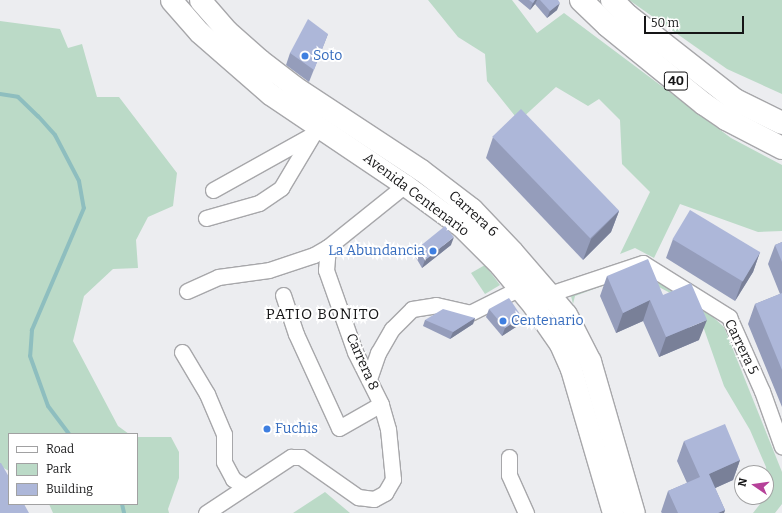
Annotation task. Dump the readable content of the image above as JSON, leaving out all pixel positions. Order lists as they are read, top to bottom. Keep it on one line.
{"streets":{"main road":["40","Avenida Centenario","Carrera 6"],"street":["Carrera 5","Carrera 8"]},"crossings":[["Avenida Centenario","Carrera 6"],["Avenida Centenario","Carrera 5"],["Carrera 6","Carrera 5"]],"districts":["PATIO BONITO"],"places":["Soto","La Abundancia","Centenario","Fuchis"],"legend":["Road","Park","Building"],"scale_bar":"50 m","north":"left"}
